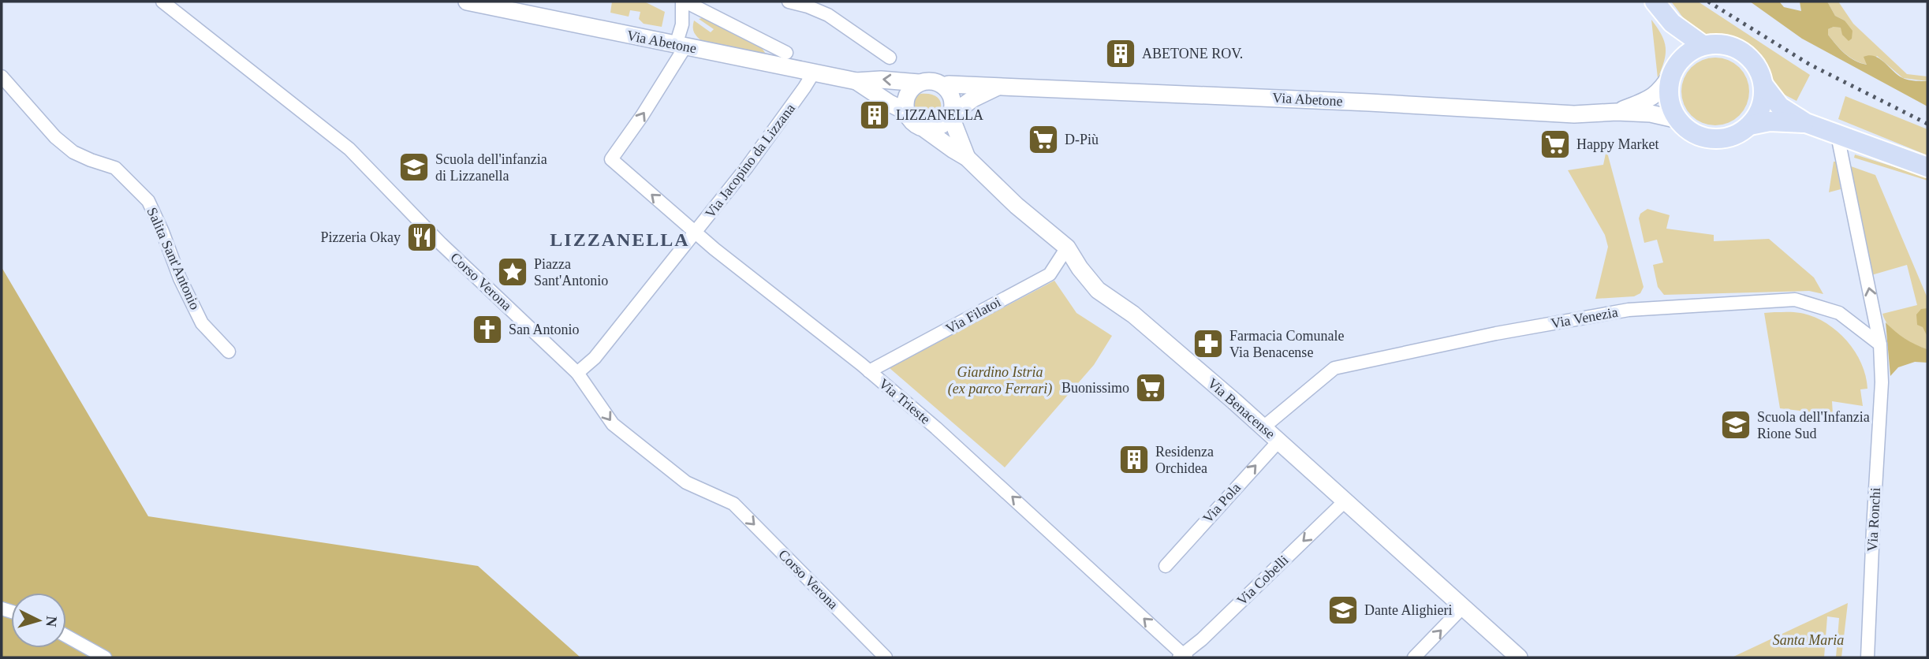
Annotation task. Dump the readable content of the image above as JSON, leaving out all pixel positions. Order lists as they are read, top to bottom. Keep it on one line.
{"streets":{"main road":["Via Abetone","Via Benacense"],"street":["Via Jacopino da Lizzana","Salita Sant'Antonio","Corso Verona","Via Filatoi","Via Venezia","Via Trieste","Via Pola","Via Ronchi","Via Cobelli"]},"crossings":[["Via Abetone","Via Jacopino da Lizzana"],["Via Abetone","Via Trieste"],["Via Abetone","Via Benacense"],["Via Jacopino da Lizzana","Corso Verona"],["Via Jacopino da Lizzana","Via Trieste"],["Via Filatoi","Via Trieste"],["Via Filatoi","Via Benacense"],["Via Venezia","Via Benacense"],["Via Venezia","Via Ronchi"],["Via Trieste","Via Cobelli"],["Via Benacense","Via Pola"],["Via Benacense","Via Cobelli"]],"one_way":["Corso Verona","Via Trieste","Via Pola","Via Cobelli"],"districts":["LIZZANELLA"],"parks":["Giardino Istria (ex parco Ferrari)","Santa Maria"],"places":{"building":["ABETONE ROV.","LIZZANELLA","Residenza Orchidea"],"supermarket":["D-Più","Happy Market","Buonissimo"],"school or university":["Scuola dell'infanzia di Lizzanella","Scuola dell'Infanzia Rione Sud","Dante Alighieri"],"restaurant":["Pizzeria Okay"],"place":["Piazza Sant'Antonio"],"church":["San Antonio"],"pharmacy":["Farmacia Comunale Via Benacense"]},"north":"right"}
